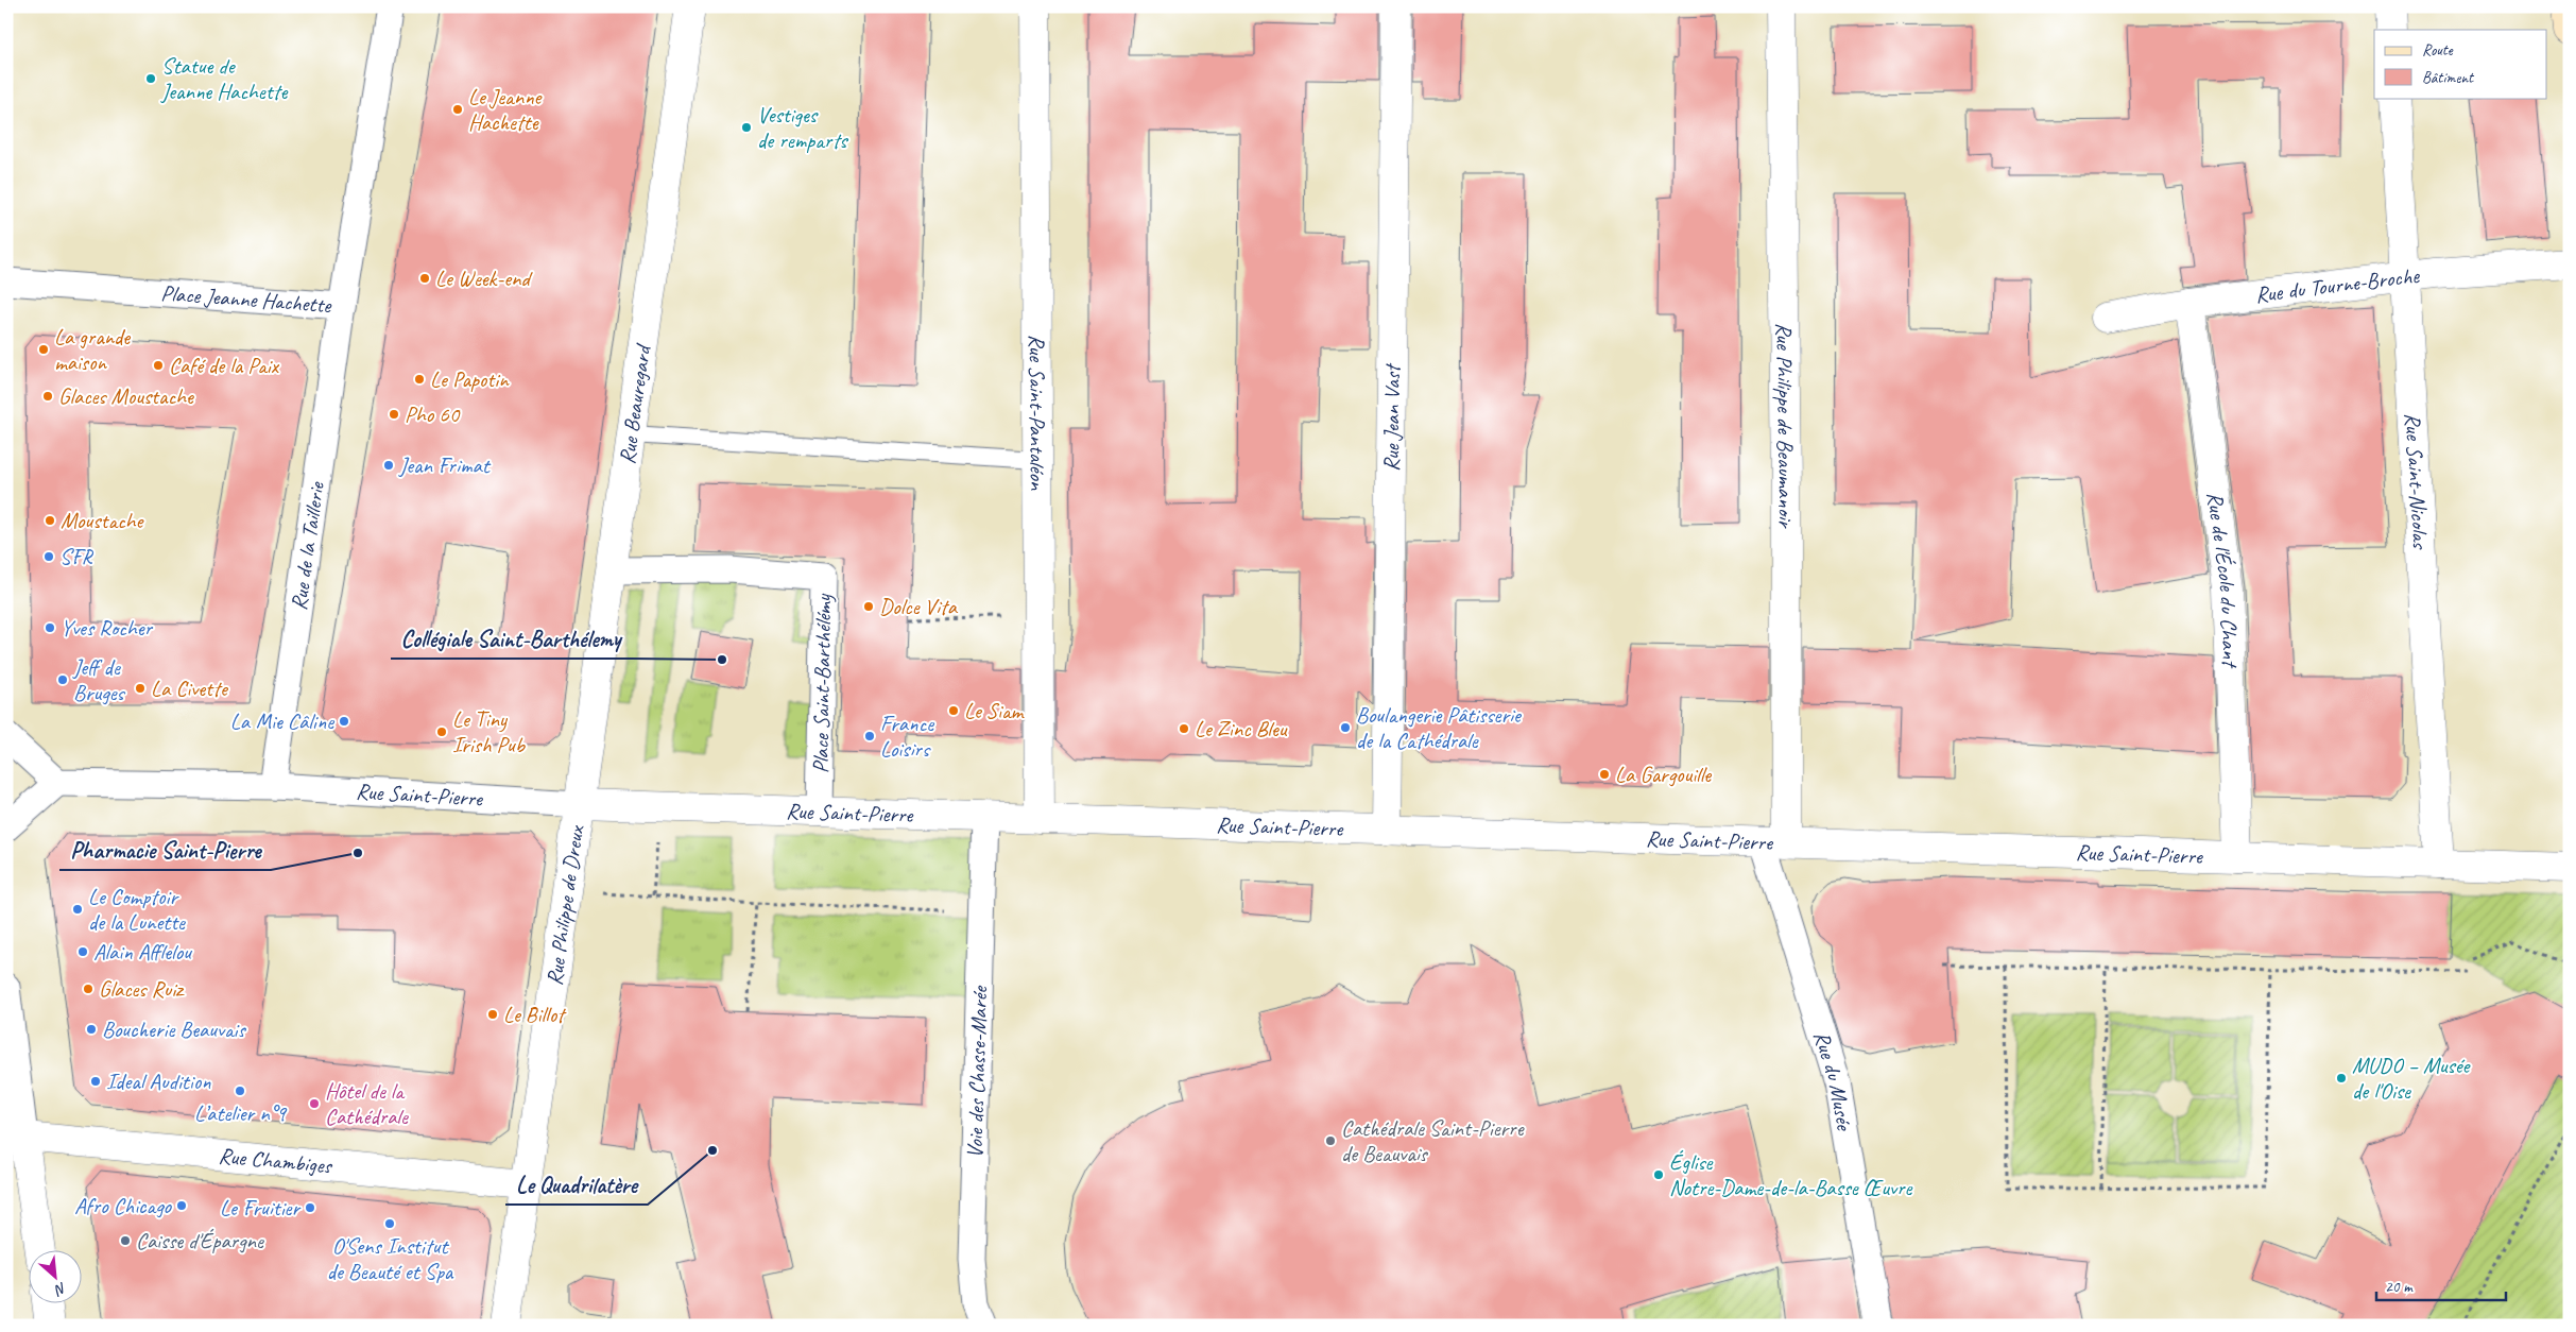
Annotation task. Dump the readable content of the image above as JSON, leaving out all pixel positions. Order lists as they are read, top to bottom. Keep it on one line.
{"streets":{"street":["Rue du Tourne-Broche","Place Jeanne Hachette","Rue Beauregard","Rue Saint-Pantaléon","Rue Jean Vast","Rue Philippe de Beaumanoir","Rue Saint-Nicolas","Rue de la Taillerie","Rue de l'École du Chant","Place Saint-Barthélémy","Rue Saint-Pierre","Rue Philippe de Dreux","Voie des Chasse-Marée","Rue du Musée","Rue Chambiges"]},"crossings":[["Rue du Tourne-Broche","Rue Saint-Nicolas"],["Rue du Tourne-Broche","Rue de l'École du Chant"],["Place Jeanne Hachette","Rue de la Taillerie"],["Rue Beauregard","Place Saint-Barthélémy"],["Rue Beauregard","Rue Saint-Pierre"],["Rue Beauregard","Rue Philippe de Dreux"],["Rue Saint-Pantaléon","Rue Saint-Pierre"],["Rue Jean Vast","Rue Saint-Pierre"],["Rue Philippe de Beaumanoir","Rue Saint-Pierre"],["Rue Philippe de Beaumanoir","Rue du Musée"],["Rue Saint-Nicolas","Rue Saint-Pierre"],["Rue de la Taillerie","Rue Saint-Pierre"],["Rue de l'École du Chant","Rue Saint-Pierre"],["Place Saint-Barthélémy","Rue Saint-Pierre"],["Rue Saint-Pierre","Rue Philippe de Dreux"],["Rue Saint-Pierre","Voie des Chasse-Marée"],["Rue Saint-Pierre","Rue du Musée"],["Rue Philippe de Dreux","Rue Chambiges"]],"places":["Statue de Jeanne Hachette","Le Jeanne Hachette","Vestiges de remparts","Le Week-end","La grande maison","Café de la Paix","Le Papotin","Glaces Moustache","Pho 60","Jean Frimat","Moustache","SFR","Dolce Vita","Yves Rocher","Collégiale Saint-Barthélemy","Jeff de Bruges","La Civette","Le Siam","La Mie Câline","Boulangerie Pâtisserie de la Cathédrale","Le Zinc Bleu","Le Tiny Irish Pub","France Loisirs","La Gargouille","Pharmacie Saint-Pierre","Le Comptoir de la Lunette","Alain Afflelou","Glaces Ruiz","Le Billot","Boucherie Beauvais","MUDO – Musée de l'Oise","Ideal Audition","L’atelier n°9","Hôtel de la Cathédrale","Cathédrale Saint-Pierre de Beauvais","Le Quadrilatère","Église Notre-Dame-de-la-Basse Œuvre","Afro Chicago","Le Fruitier","O'Sens Institut de Beauté et Spa","Caisse d'Épargne"],"legend":["Route","Bâtiment"],"scale_bar":"20 m","north":"bottom right"}
